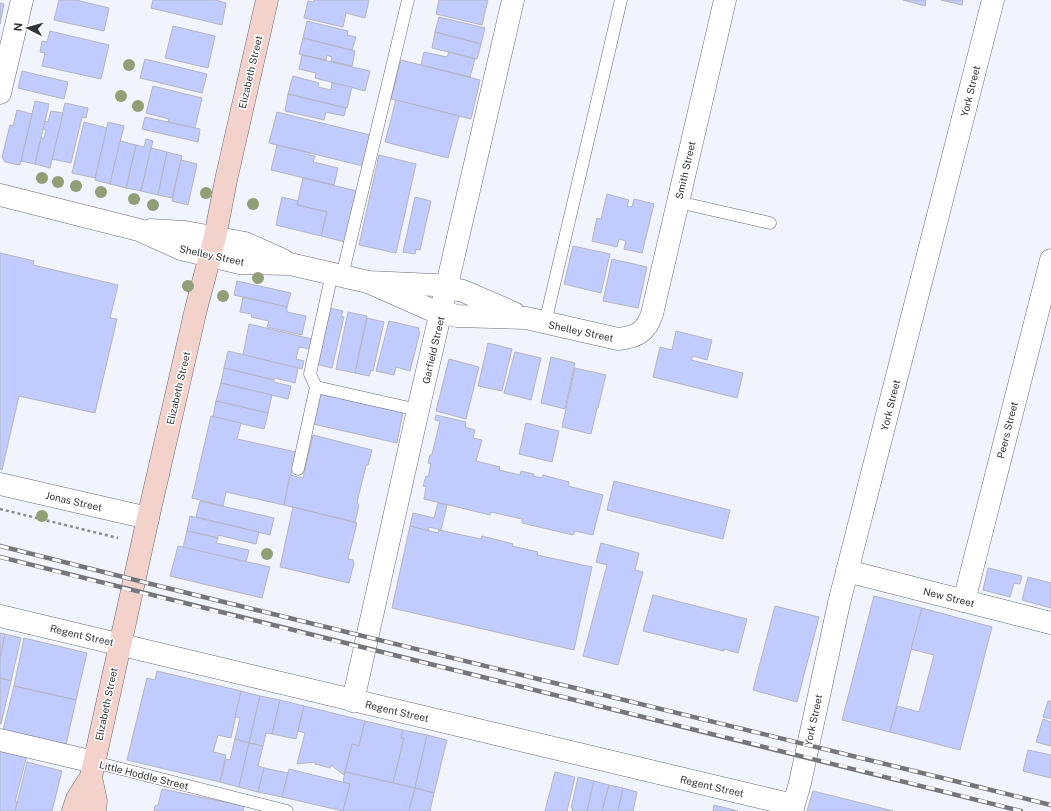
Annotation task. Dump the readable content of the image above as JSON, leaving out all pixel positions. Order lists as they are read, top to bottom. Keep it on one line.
{"streets":{"street":["Elizabeth Street","York Street","Smith Street","Shelley Street","Garfield Street","Peers Street","Jonas Street","New Street","Regent Street","Little Hoddle Street"]},"crossings":[["Elizabeth Street","Shelley Street"],["Elizabeth Street","Jonas Street"],["Elizabeth Street","Regent Street"],["Elizabeth Street","Little Hoddle Street"],["York Street","New Street"],["York Street","Regent Street"],["Smith Street","Shelley Street"],["Shelley Street","Garfield Street"],["Garfield Street","Regent Street"],["Peers Street","New Street"]],"north":"left"}
